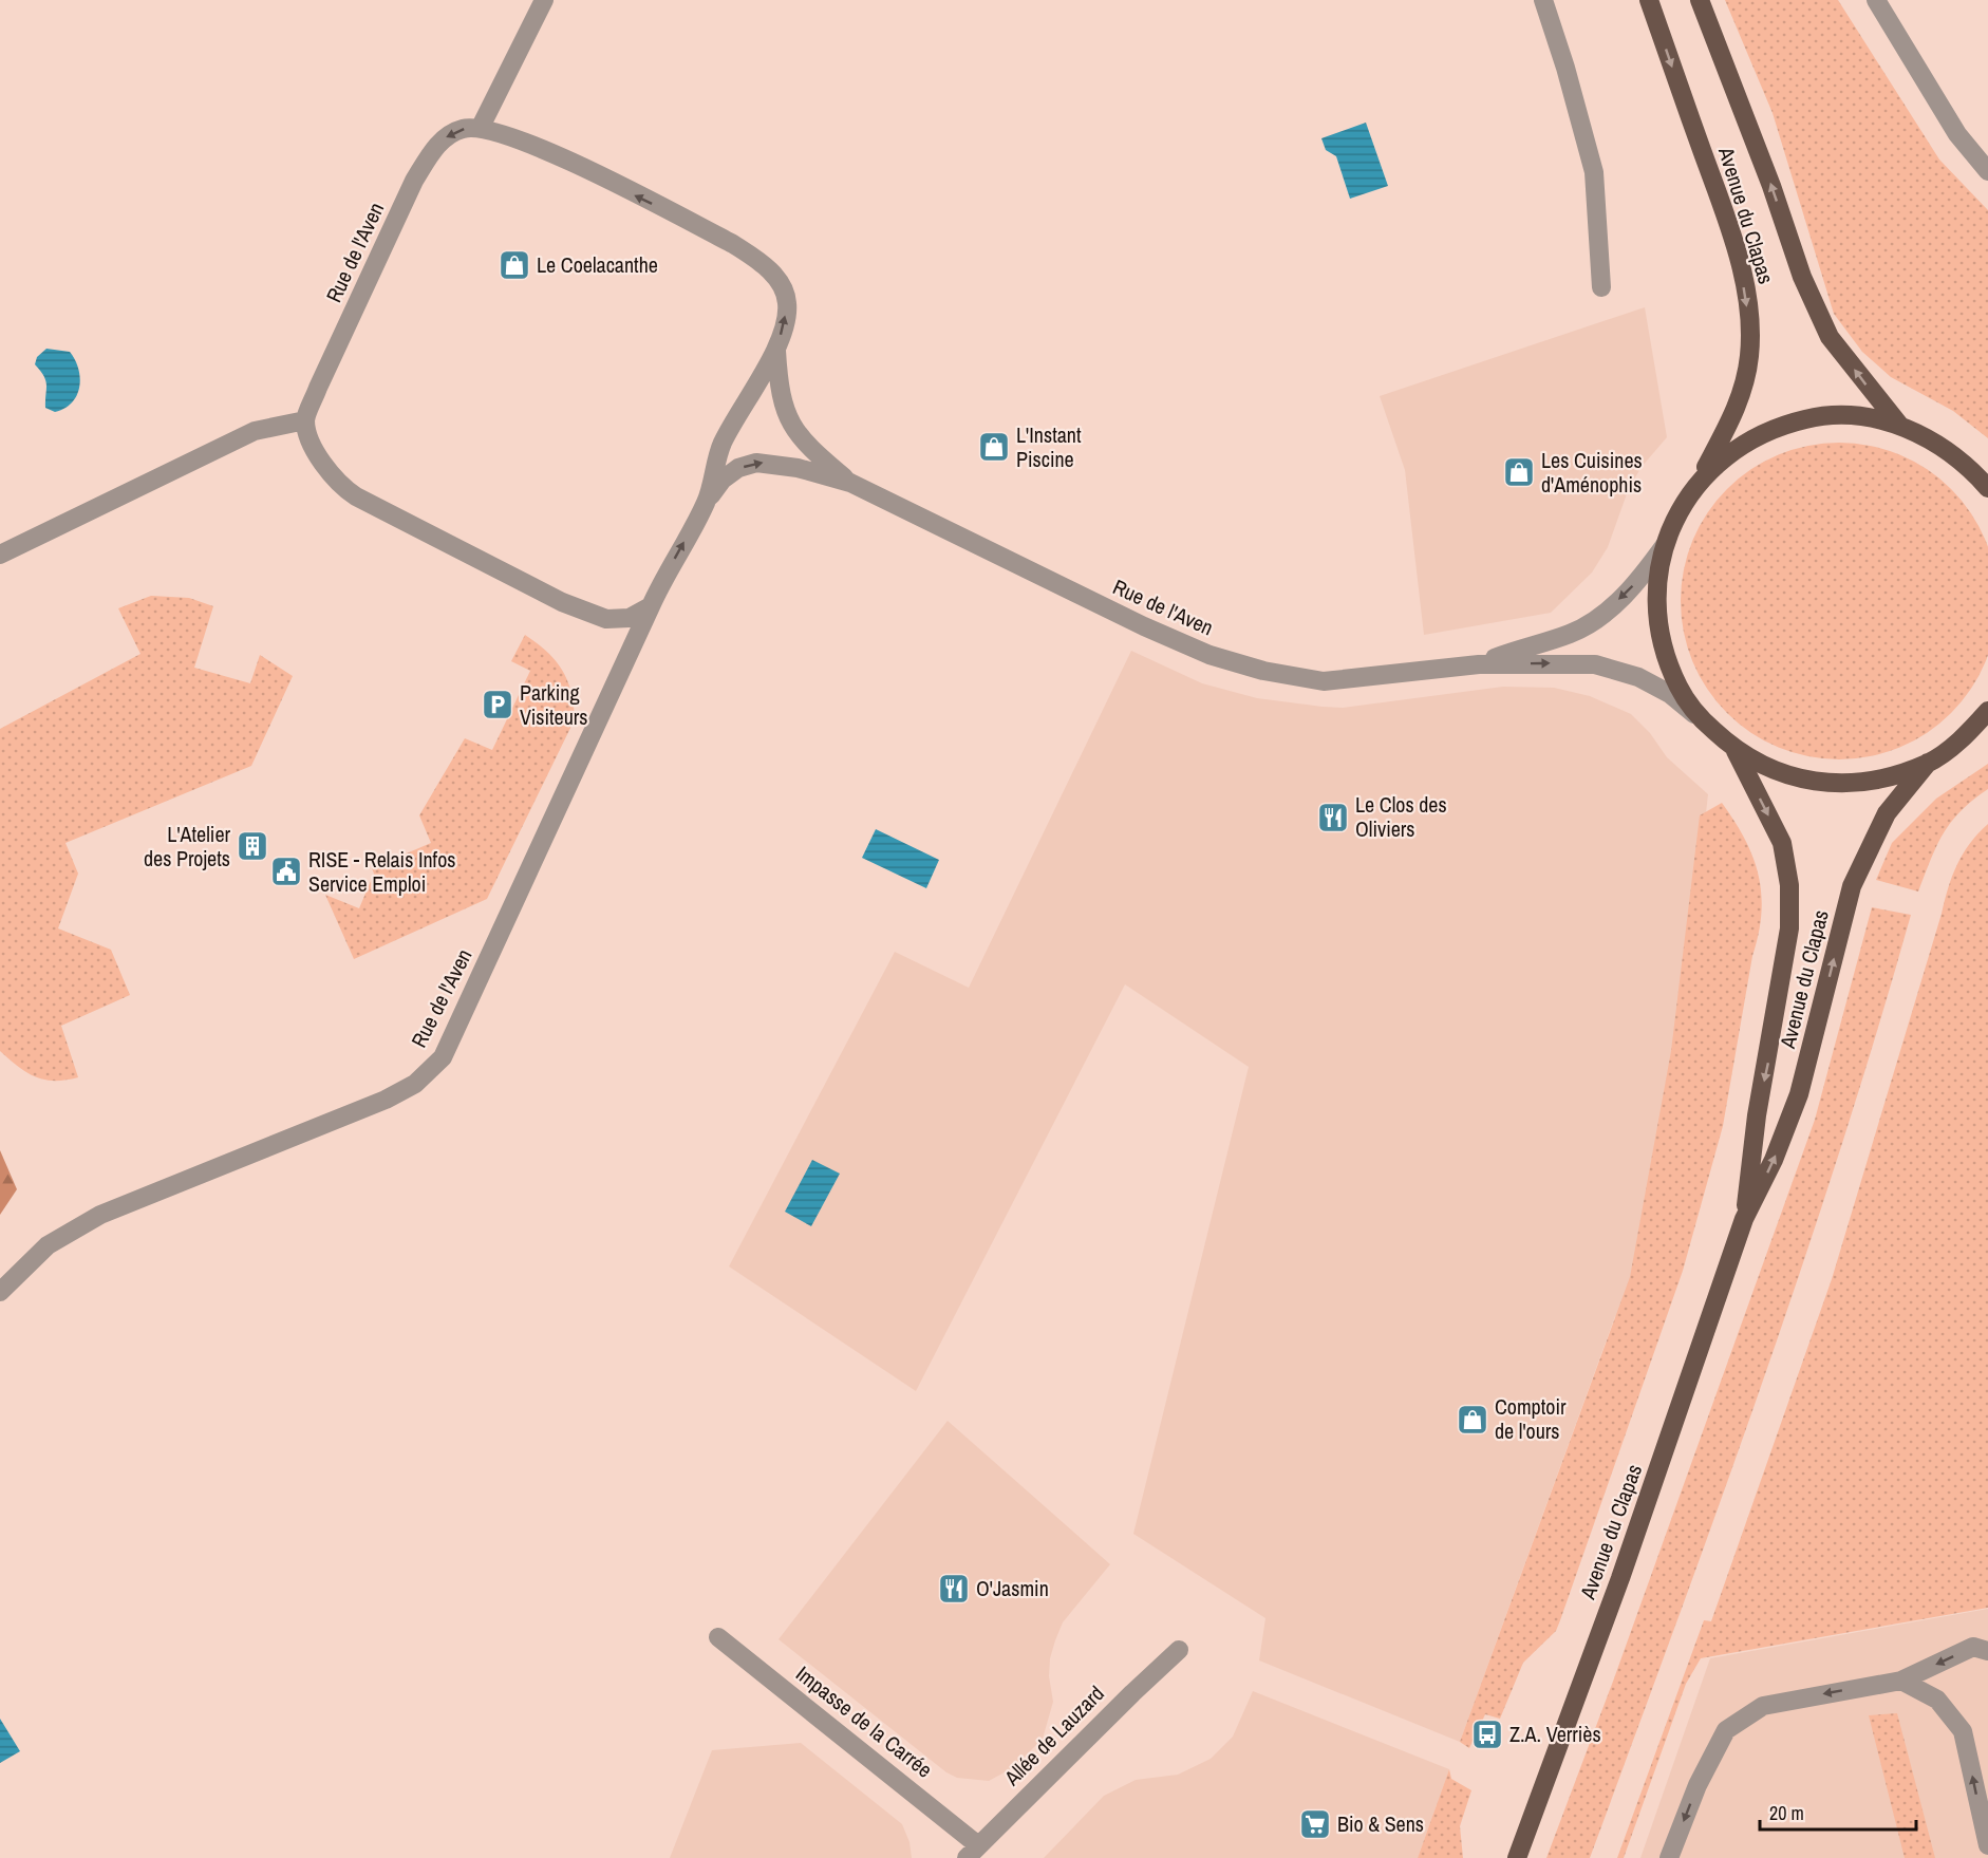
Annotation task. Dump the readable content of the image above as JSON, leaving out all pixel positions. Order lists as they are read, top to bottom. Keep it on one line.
{"streets":{"main road":["Avenue du Clapas"],"street":["Rue de l'Aven","Impasse de la Carrée","Allée de Lauzard"]},"crossings":[["Impasse de la Carrée","Allée de Lauzard"]],"places":{"shop":["Le Coelacanthe","L'Instant Piscine","Les Cuisines d'Aménophis","Comptoir de l'ours"],"parking":["Parking Visiteurs"],"restaurant":["Le Clos des Oliviers","O'Jasmin"],"building":["L'Atelier des Projets"],"public building":["RISE - Relais Infos Service Emploi"],"bus stop":["Z.A. Verriès"],"supermarket":["Bio & Sens"]},"scale_bar":"20 m"}
